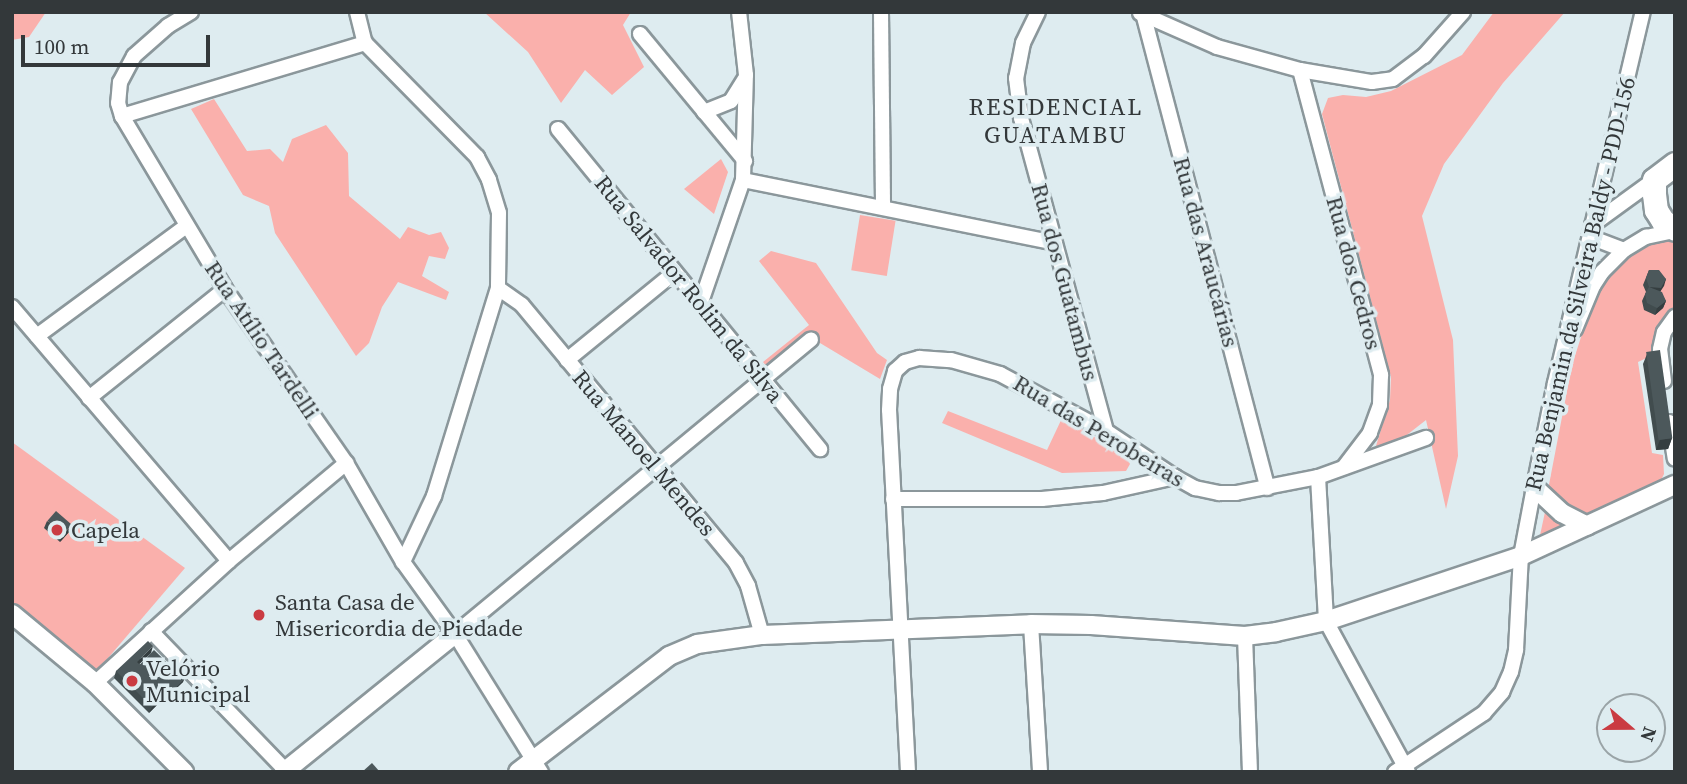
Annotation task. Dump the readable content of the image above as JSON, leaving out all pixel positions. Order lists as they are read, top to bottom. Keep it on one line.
{"streets":{"street":["Rua das Araucárias","Rua dos Cedros","Rua dos Guatambus","Rua Benjamin da Silveira Baldy - PDD-156","Rua Salvador Rolim da Silva","Rua Atílio Tardelli","Rua das Perobeiras","Rua Manoel Mendes"]},"crossings":[["Rua das Araucárias","Rua das Perobeiras"],["Rua dos Cedros","Rua das Perobeiras"],["Rua dos Guatambus","Rua das Perobeiras"]],"districts":["RESIDENCIAL GUATAMBU"],"places":["Capela","Santa Casa de Misericordia de Piedade","Velório Municipal"],"scale_bar":"100 m","north":"right"}
